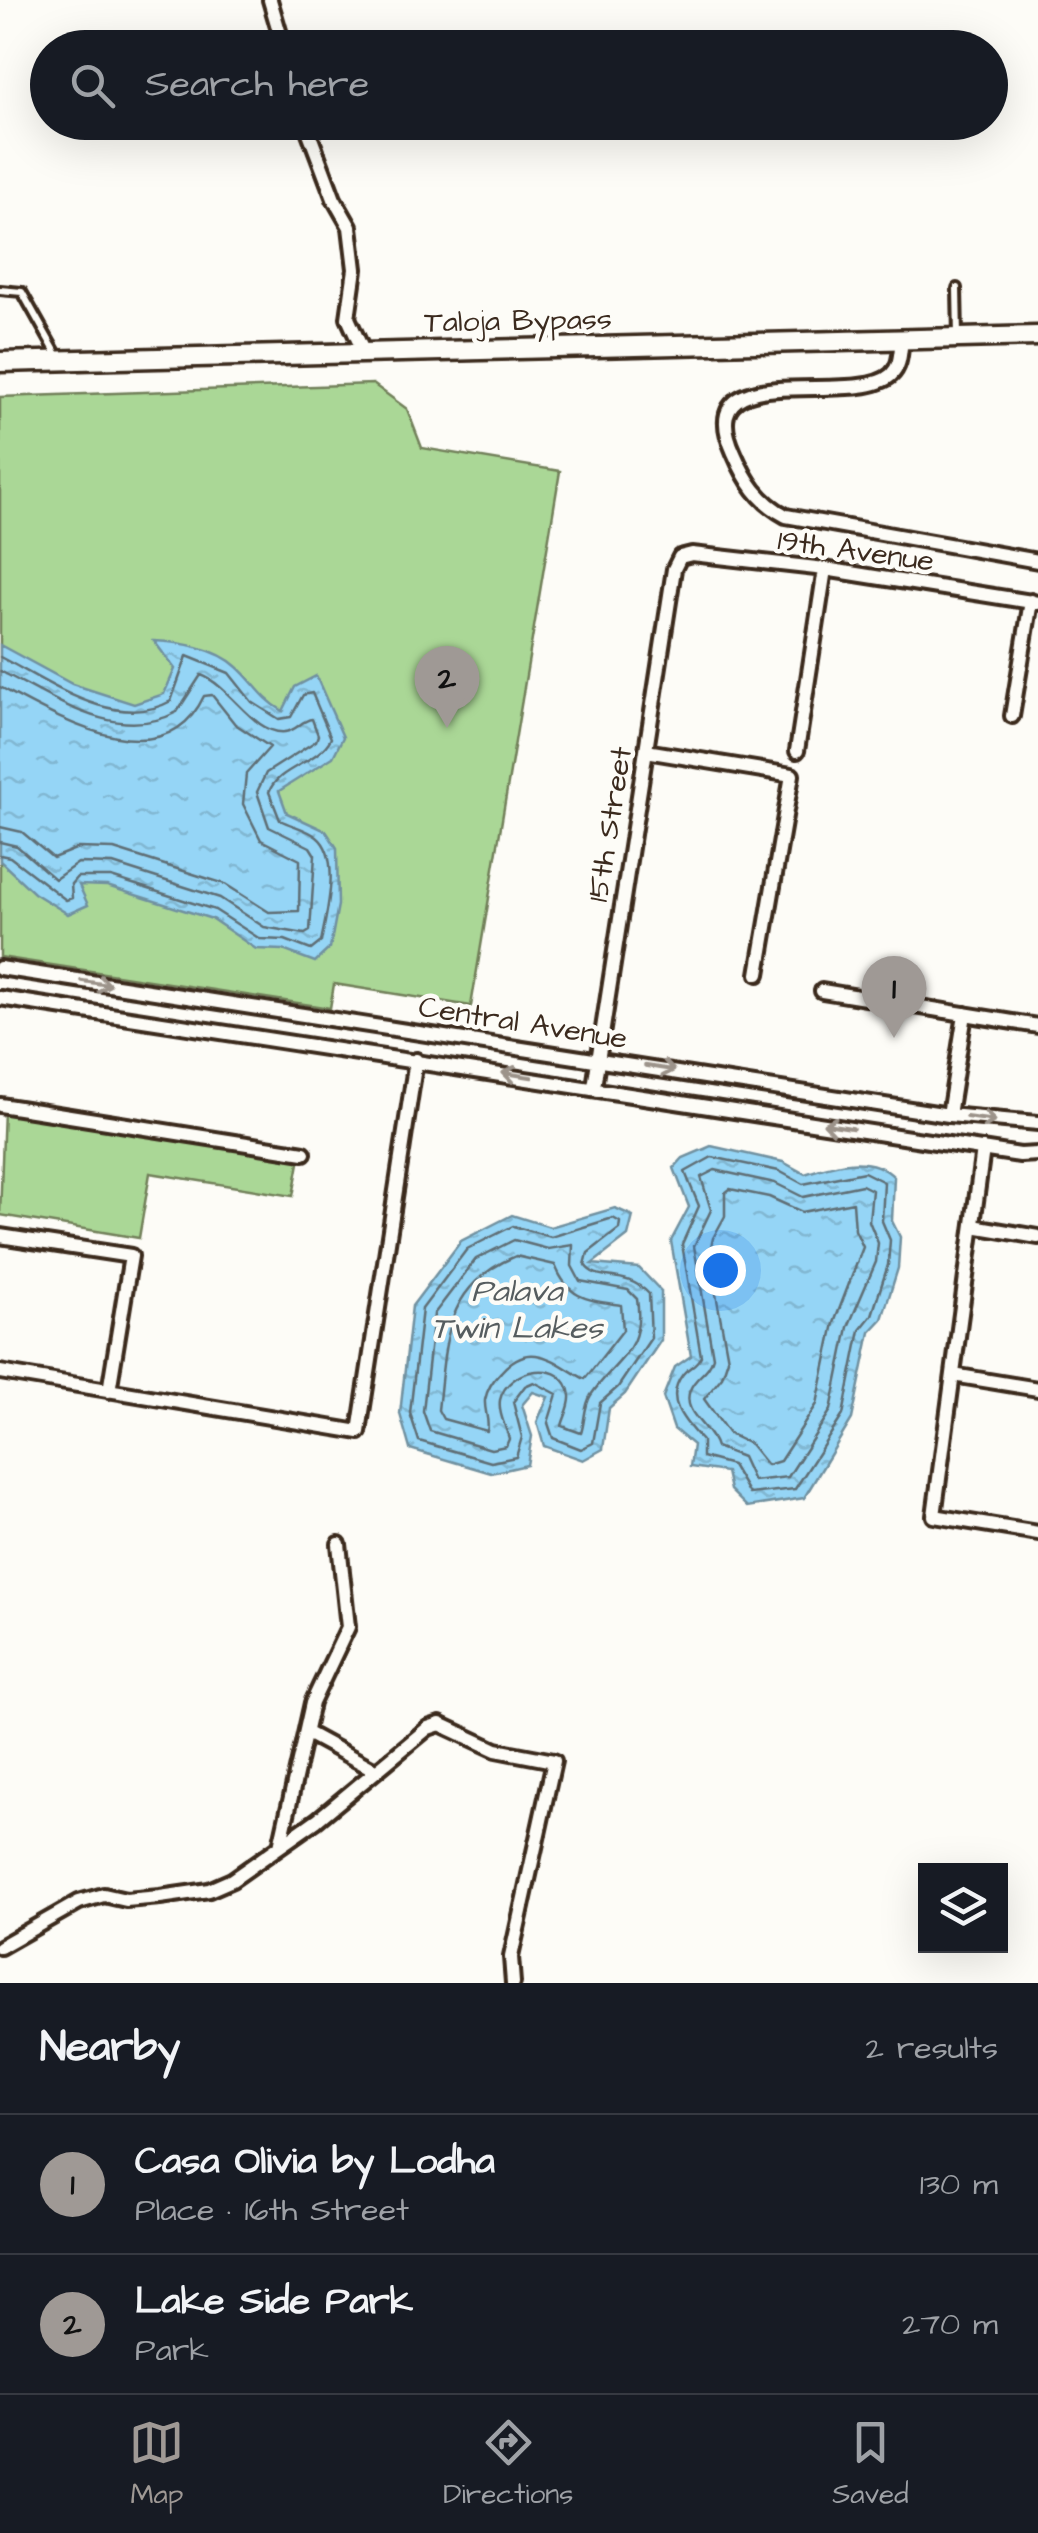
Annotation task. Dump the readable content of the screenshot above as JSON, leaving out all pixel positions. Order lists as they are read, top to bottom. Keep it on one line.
{"streets":{"main road":["Taloja Bypass"],"street":["19th Avenue","15th Street","Central Avenue"]},"crossings":[["19th Avenue","15th Street"],["15th Street","Central Avenue"]],"water":["Palava Twin Lakes"],"page":{"search":"Search here","pins":["2","1"],"heading":["Nearby","2 results"],"list":[{"mark":"1","name":"Casa Olivia by Lodha","note":"Place · 16th Street","value":"130 m"},{"mark":"2","name":"Lake Side Park","note":"Park","value":"270 m"}],"nav":["Map","Directions","Saved"]}}
